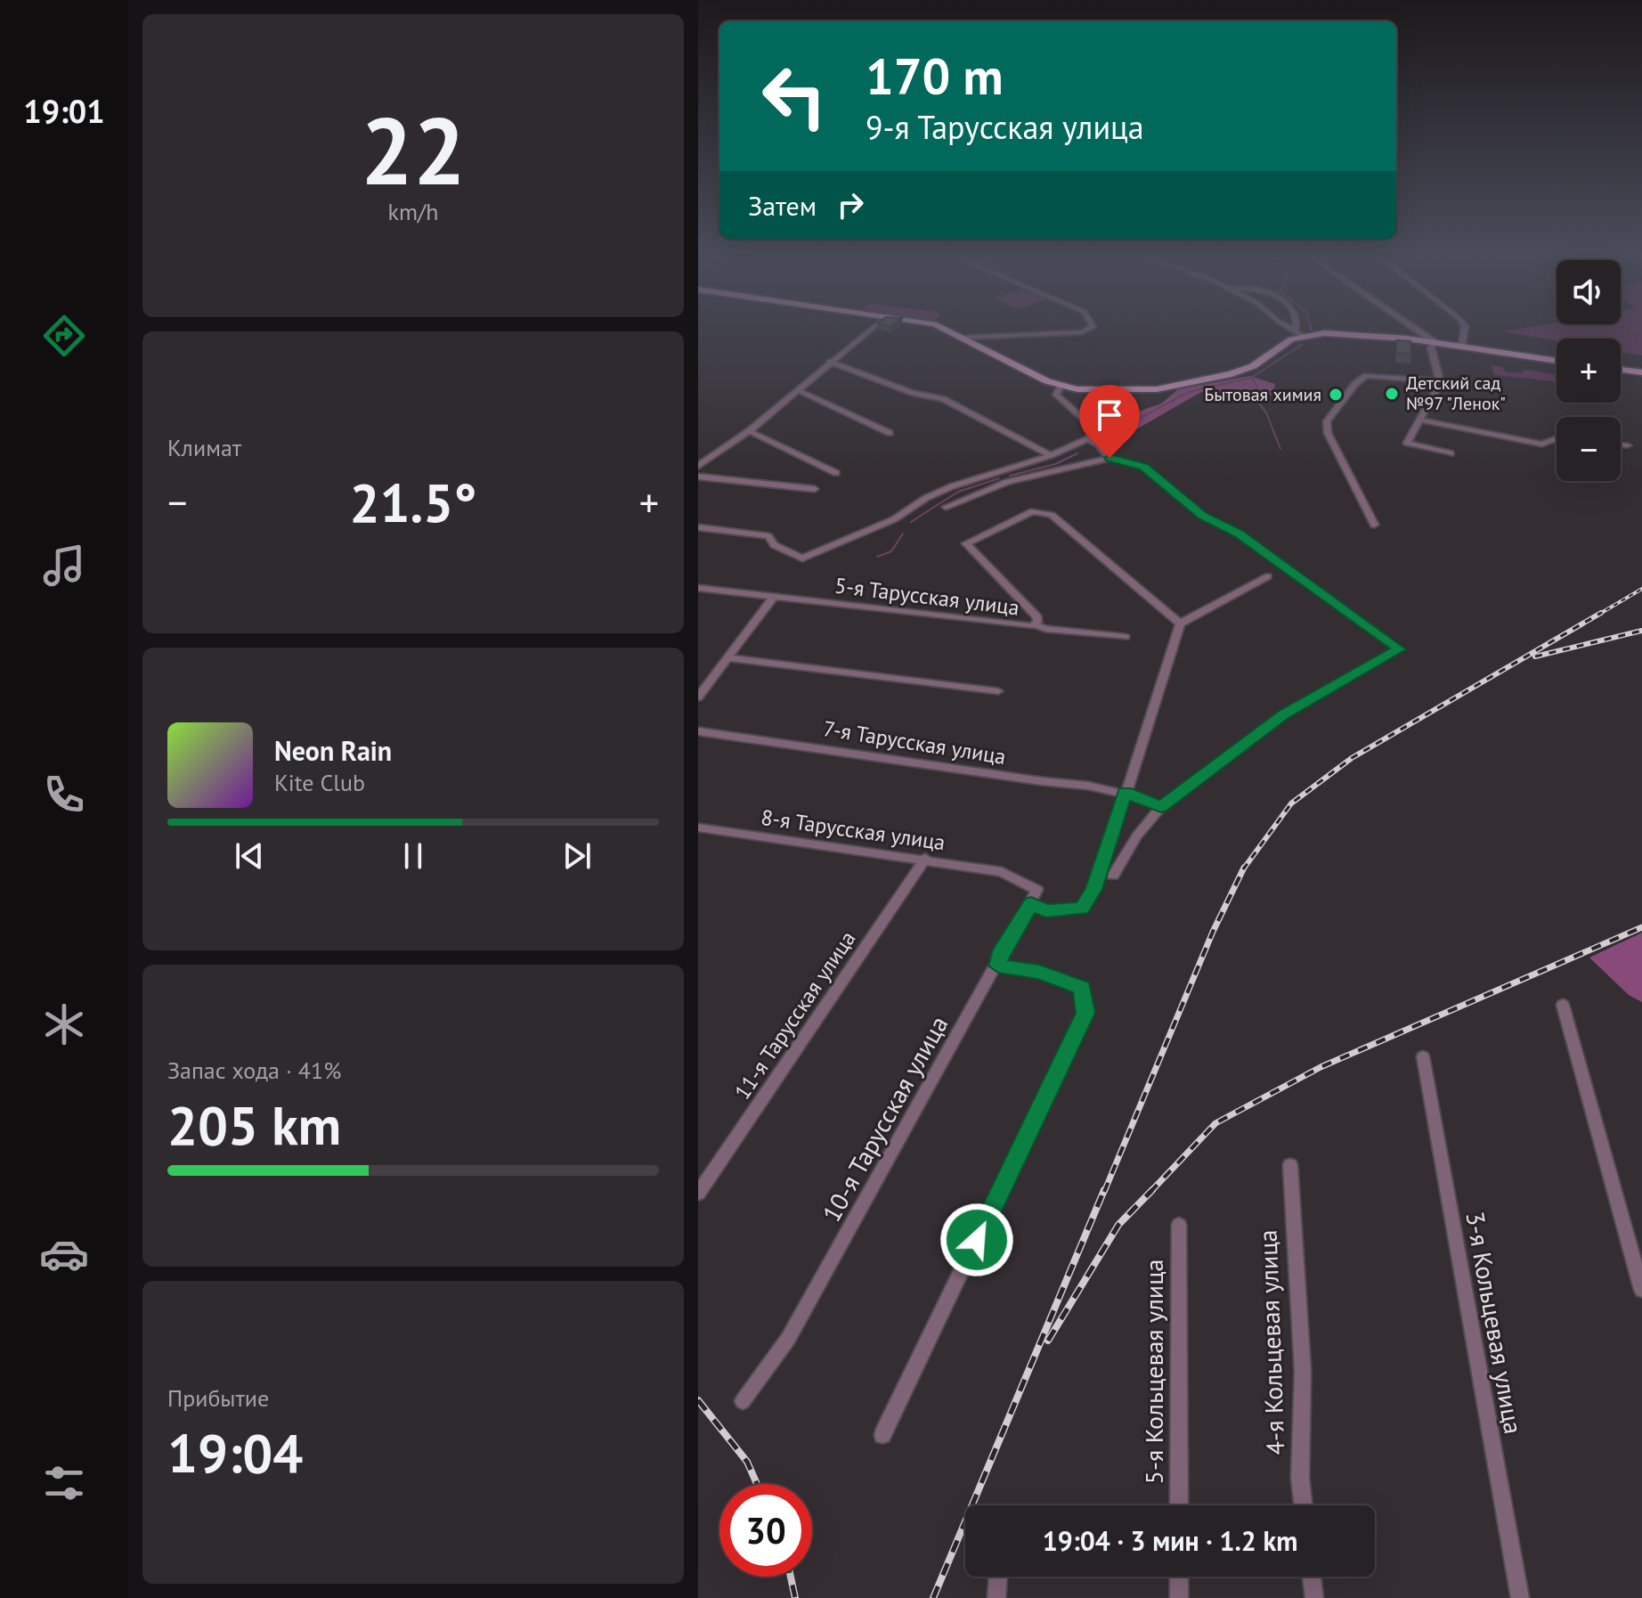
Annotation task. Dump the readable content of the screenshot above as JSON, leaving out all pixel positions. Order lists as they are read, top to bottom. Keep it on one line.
{"streets":{"street":["5-я Тарусская улица","7-я Тарусская улица","8-я Тарусская улица","11-я Тарусская улица","10-я Тарусская улица","3-я Кольцевая улица","4-я Кольцевая улица","5-я Кольцевая улица"]},"crossings":[["8-я Тарусская улица","11-я Тарусская улица"],["8-я Тарусская улица","10-я Тарусская улица"]],"places":["Детский сад №97 \"Ленок\"","Бытовая химия"],"page":{"tabs":"19:01","tile":[["22","km/h"],"Климат",["Запас хода · 41%","205 km"],["Прибытие","19:04"]],"turn":["170 m","9-я Тарусская улица"],"then":"Затем","map_buttons":["+","−"],"heat":["−","21.5°","+"],"song":["Neon Rain","Kite Club"],"limit":"30","trip":"19:04 · 3 мин · 1.2 km"}}
